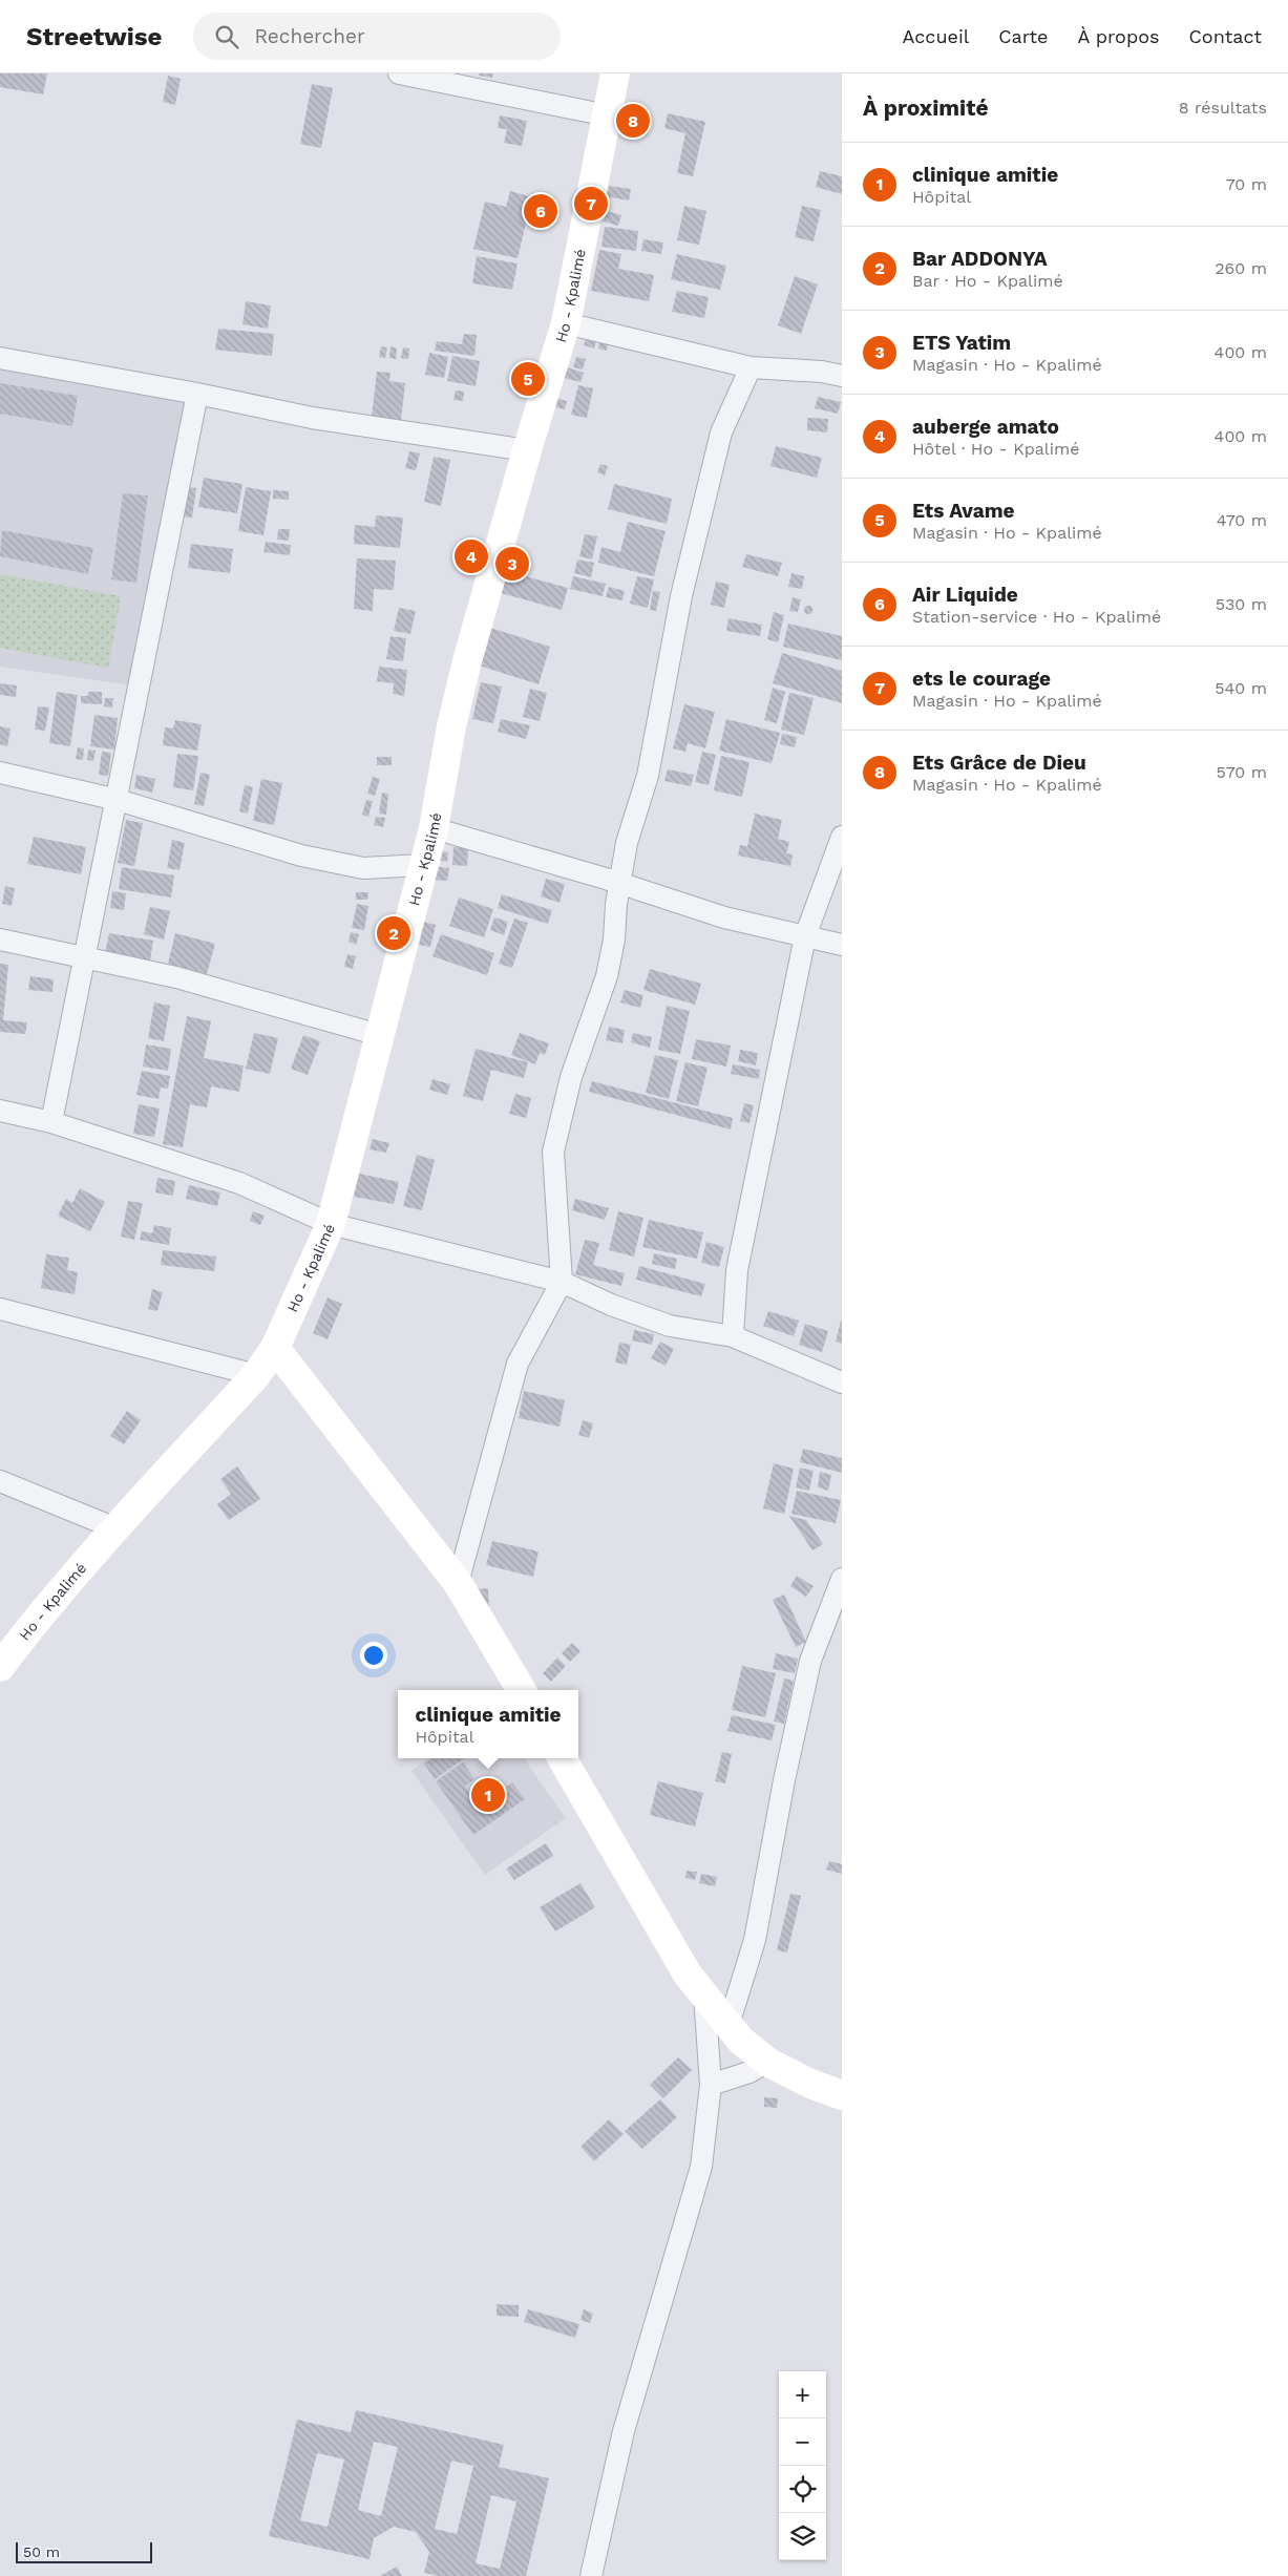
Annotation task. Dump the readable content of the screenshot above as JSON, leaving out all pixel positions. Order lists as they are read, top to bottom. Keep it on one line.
{"streets":{"main road":["Ho - Kpalimé"]},"scale_bar":"50 m","page":{"header":"Streetwise","search":"Rechercher","nav":["Accueil","Carte","À propos","Contact"],"heading":["À proximité","8 résultats"],"pins":["8","7","6","5","4","3","2","1"],"list":[{"mark":"1","name":"clinique amitie","note":"Hôpital","value":"70 m"},{"mark":"2","name":"Bar ADDONYA","note":"Bar · Ho - Kpalimé","value":"260 m"},{"mark":"3","name":"ETS Yatim","note":"Magasin · Ho - Kpalimé","value":"400 m"},{"mark":"4","name":"auberge amato","note":"Hôtel · Ho - Kpalimé","value":"400 m"},{"mark":"5","name":"Ets Avame","note":"Magasin · Ho - Kpalimé","value":"470 m"},{"mark":"6","name":"Air Liquide","note":"Station-service · Ho - Kpalimé","value":"530 m"},{"mark":"7","name":"ets le courage","note":"Magasin · Ho - Kpalimé","value":"540 m"},{"mark":"8","name":"Ets Grâce de Dieu","note":"Magasin · Ho - Kpalimé","value":"570 m"}],"popup":["clinique amitie","Hôpital"],"map_buttons":["+","−"],"scale":"50 m"}}
